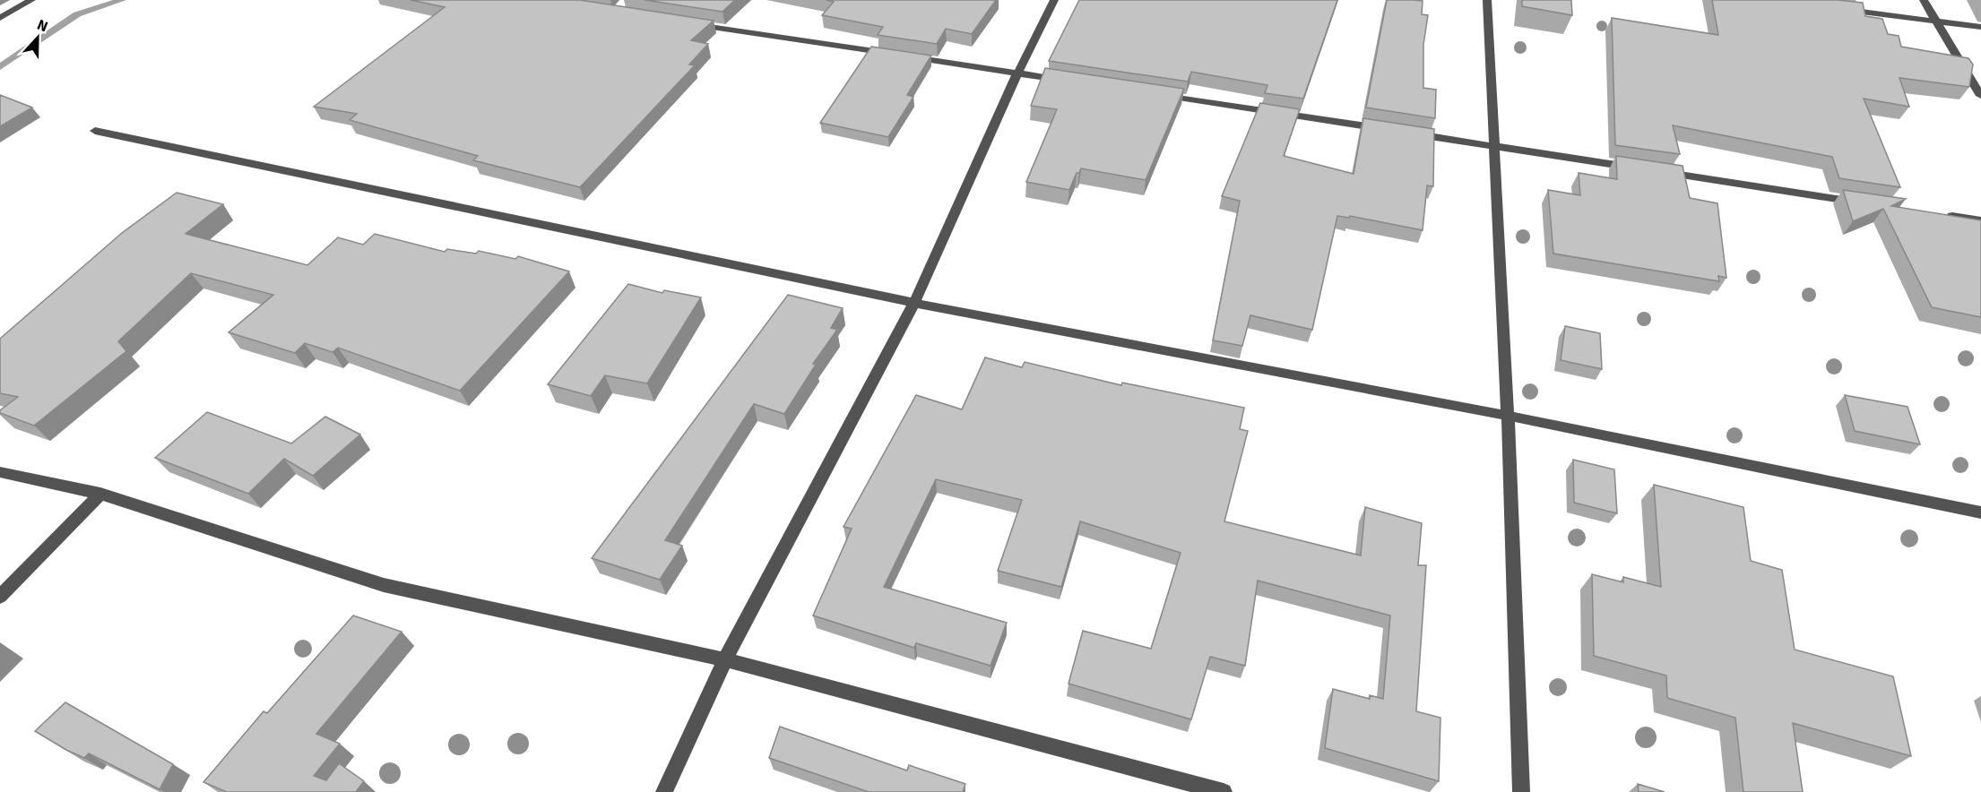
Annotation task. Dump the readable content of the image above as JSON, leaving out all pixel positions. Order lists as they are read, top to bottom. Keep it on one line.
{"north":"top"}
